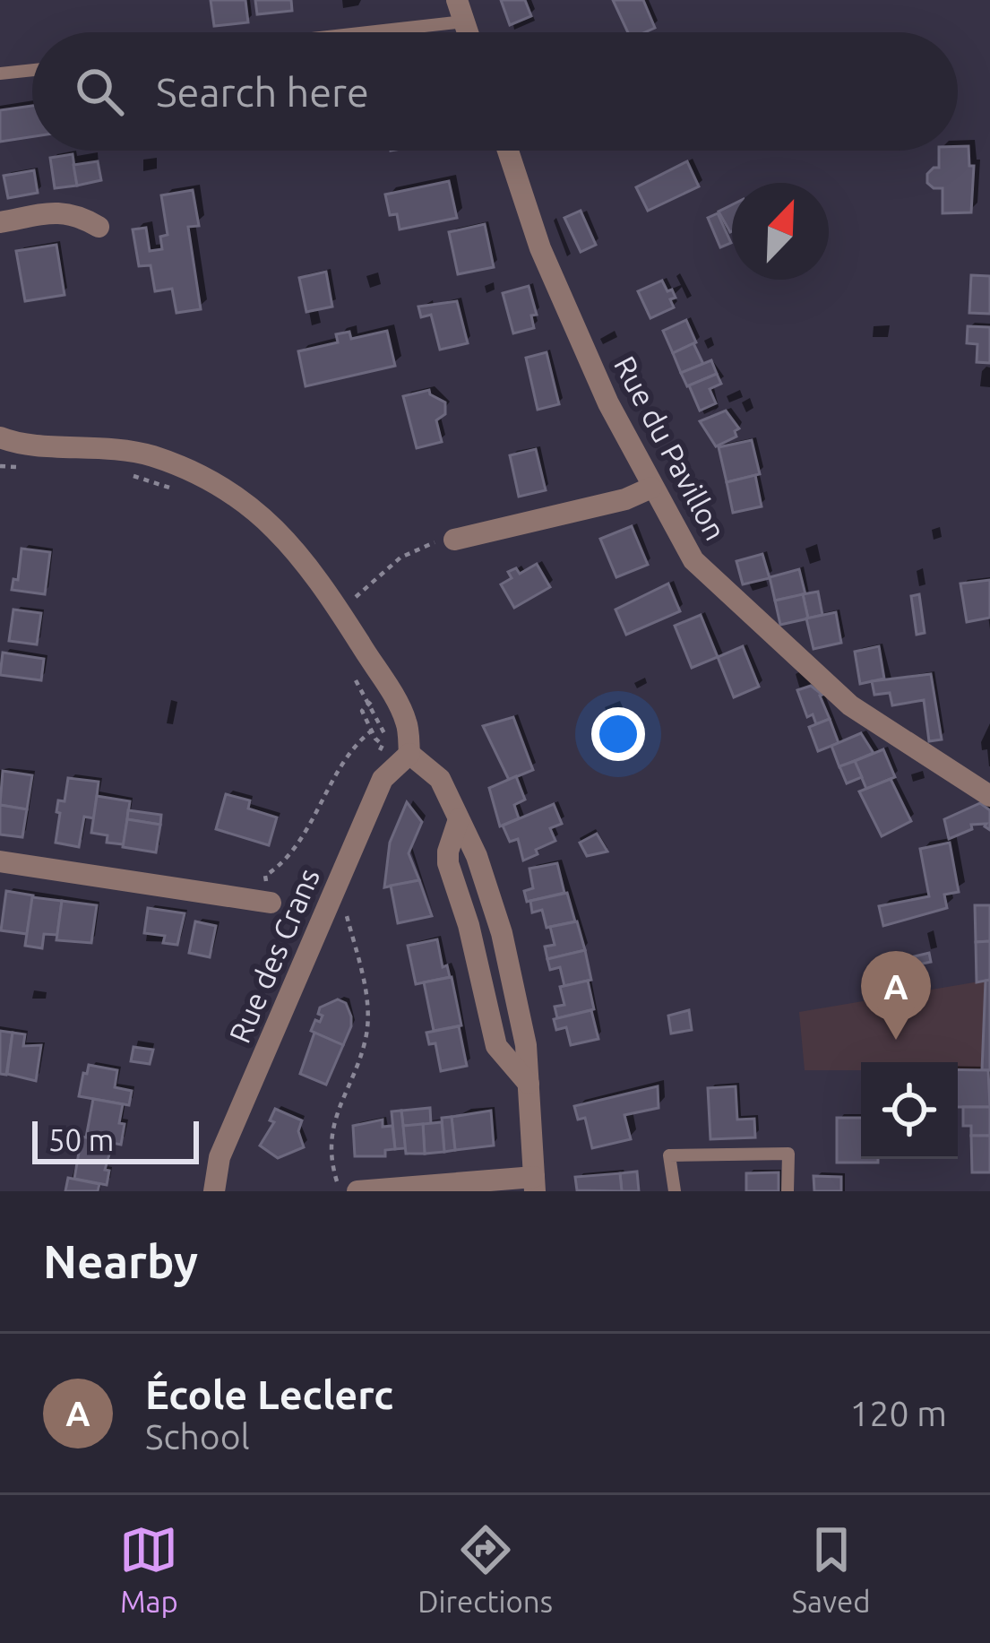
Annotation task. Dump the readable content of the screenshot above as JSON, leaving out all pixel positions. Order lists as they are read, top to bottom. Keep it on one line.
{"streets":{"street":["Rue du Pavillon","Rue des Crans"]},"scale_bar":"50 m","north":"top right","page":{"search":"Search here","pins":"A","scale":"50 m","heading":"Nearby","list":[{"mark":"A","name":"École Leclerc","note":"School","value":"120 m"}],"nav":["Map","Directions","Saved"]}}
